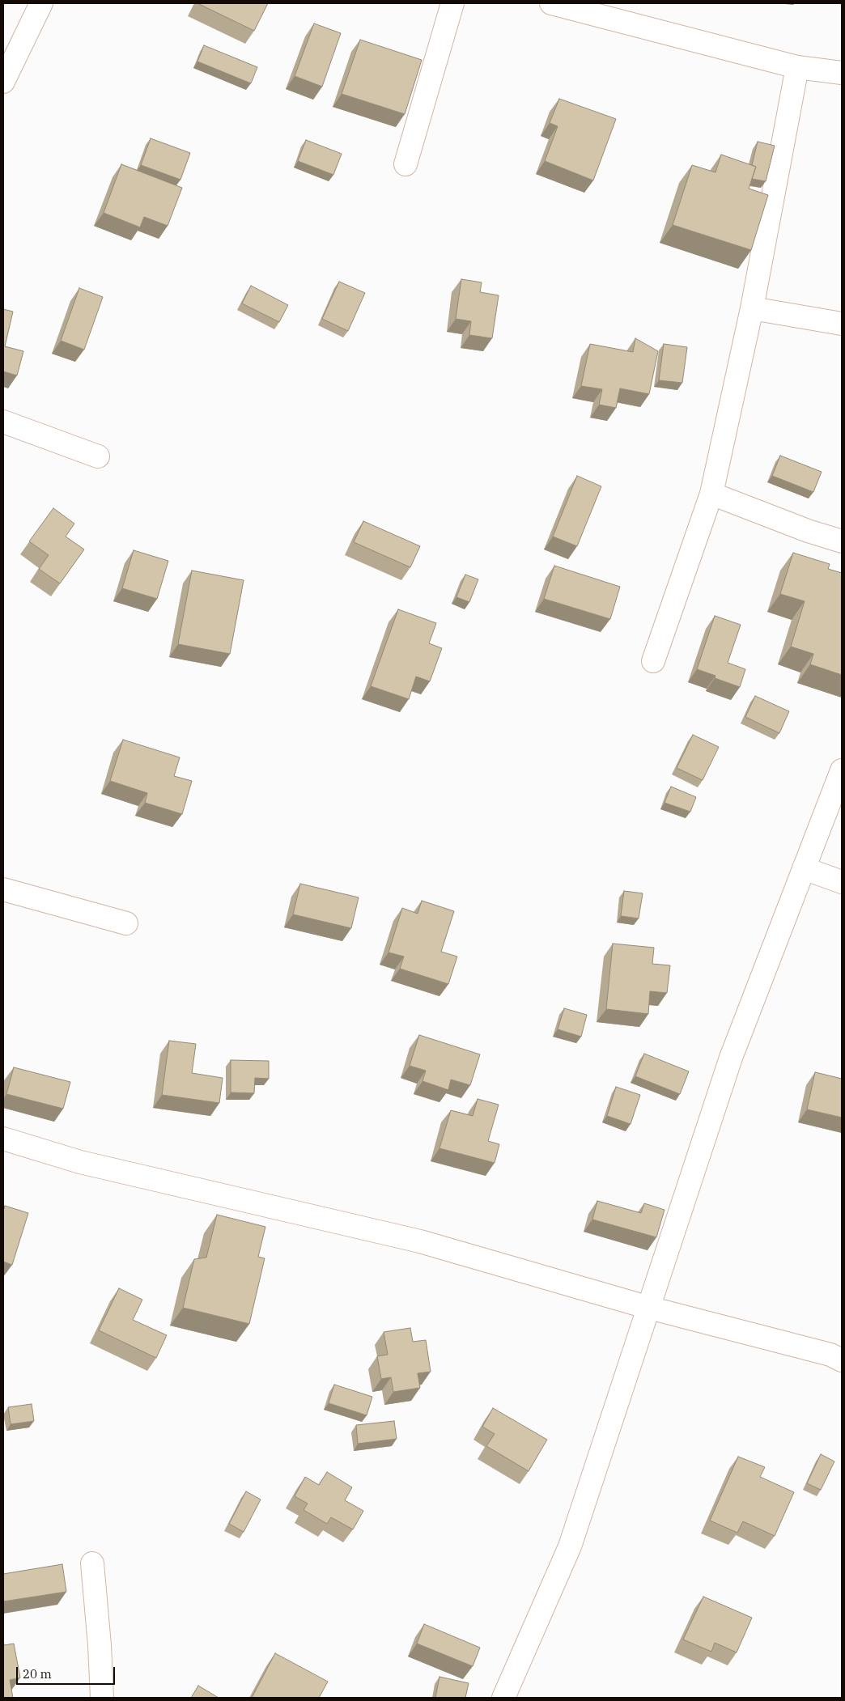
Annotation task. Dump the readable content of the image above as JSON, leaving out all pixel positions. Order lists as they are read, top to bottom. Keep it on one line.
{"scale_bar":"20 m"}
